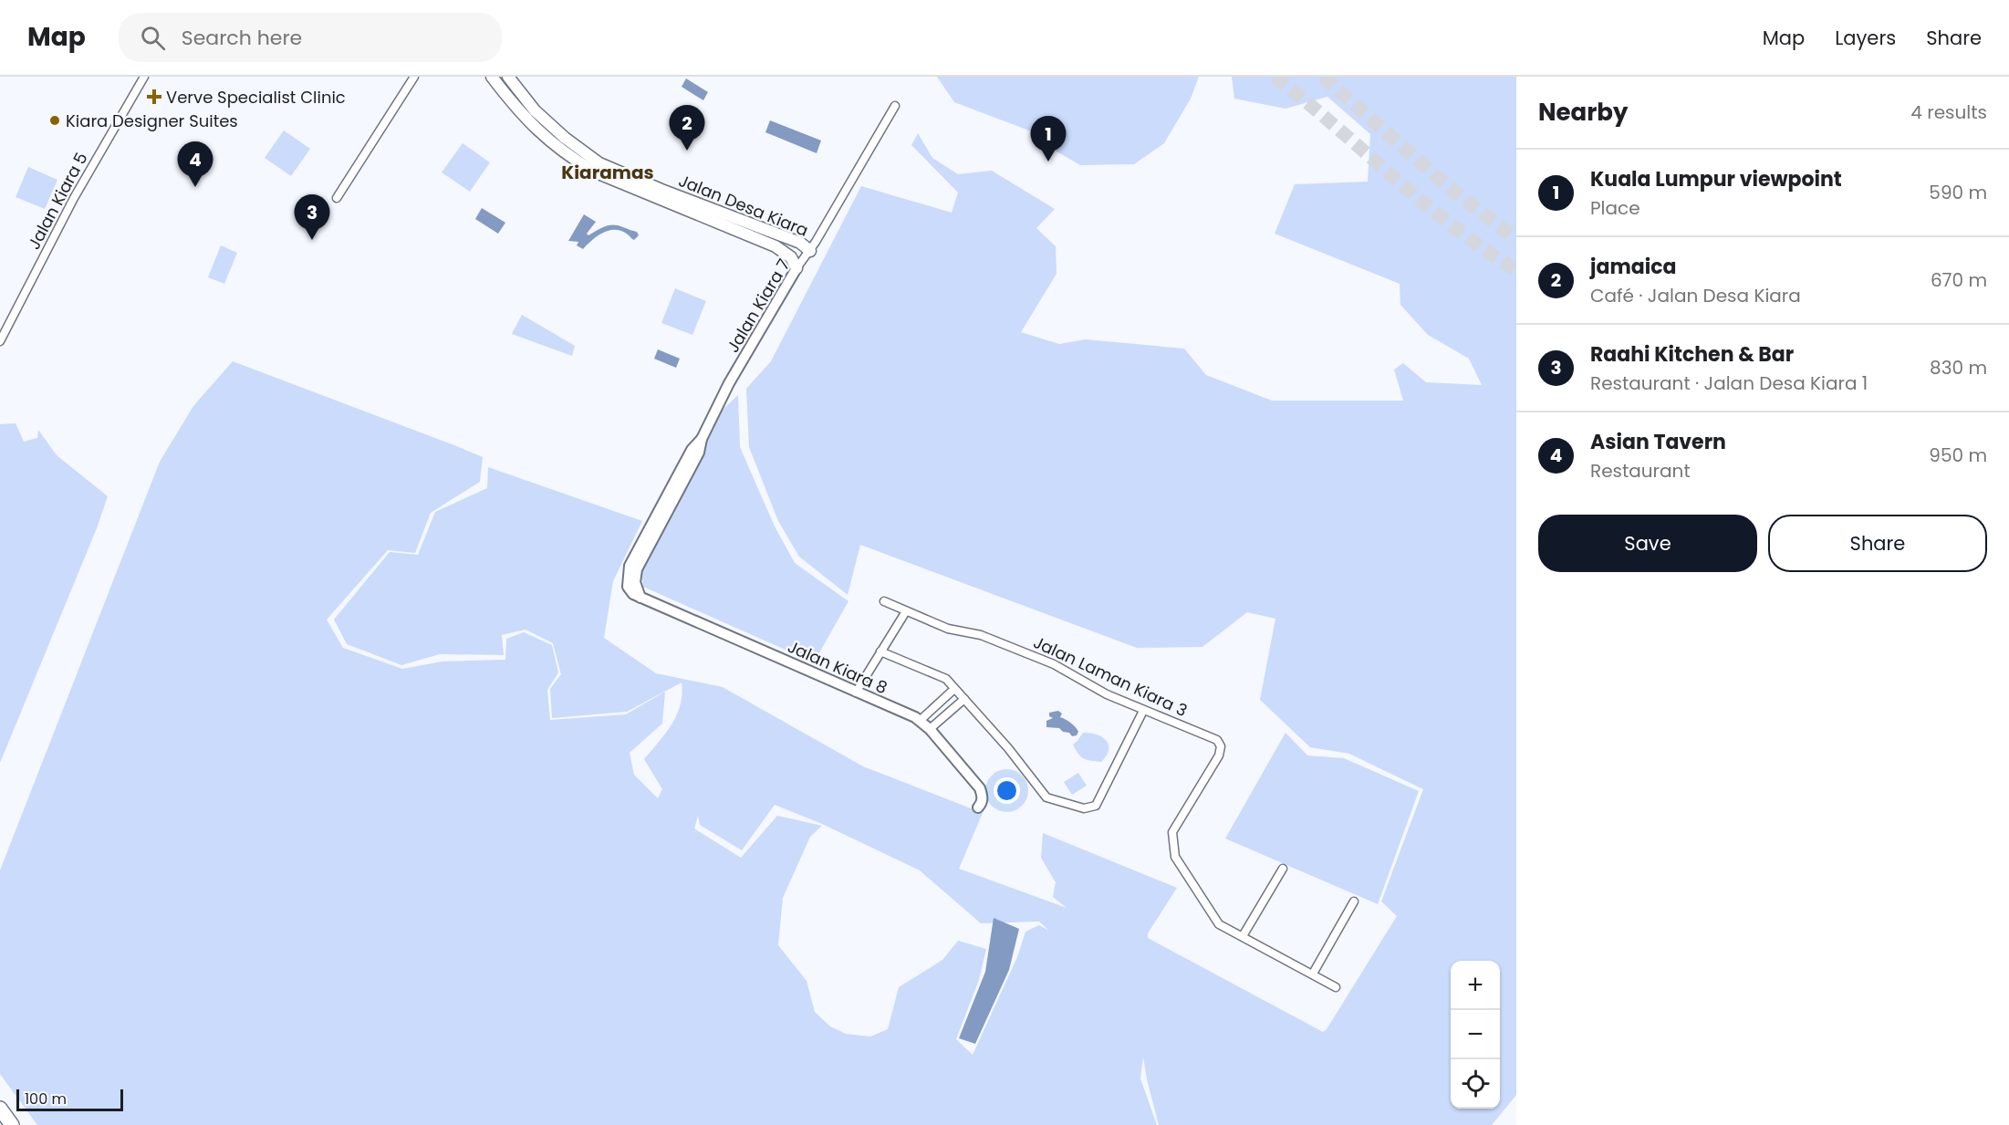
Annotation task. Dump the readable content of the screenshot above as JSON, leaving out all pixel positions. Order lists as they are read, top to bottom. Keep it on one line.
{"streets":{"main road":["Jalan Desa Kiara"],"street":["Jalan Kiara 5","Jalan Kiara 7","Jalan Kiara 8","Jalan Laman Kiara 3"]},"crossings":[["Jalan Desa Kiara","Jalan Kiara 7"],["Jalan Kiara 7","Jalan Kiara 8"]],"districts":["Kiaramas"],"places":{"health":["Verve Specialist Clinic"],"other":["Kiara Designer Suites"]},"scale_bar":"100 m","page":{"header":"Map","search":"Search here","nav":["Map","Layers","Share"],"heading":["Nearby","4 results"],"pins":["2","1","4","3"],"list":[{"mark":"1","name":"Kuala Lumpur viewpoint","note":"Place","value":"590 m"},{"mark":"2","name":"jamaica","note":"Café · Jalan Desa Kiara","value":"670 m"},{"mark":"3","name":"Raahi Kitchen & Bar","note":"Restaurant · Jalan Desa Kiara 1","value":"830 m"},{"mark":"4","name":"Asian Tavern","note":"Restaurant","value":"950 m"}],"buttons":["Save","Share"],"map_buttons":["+","−"],"scale":"100 m"}}
